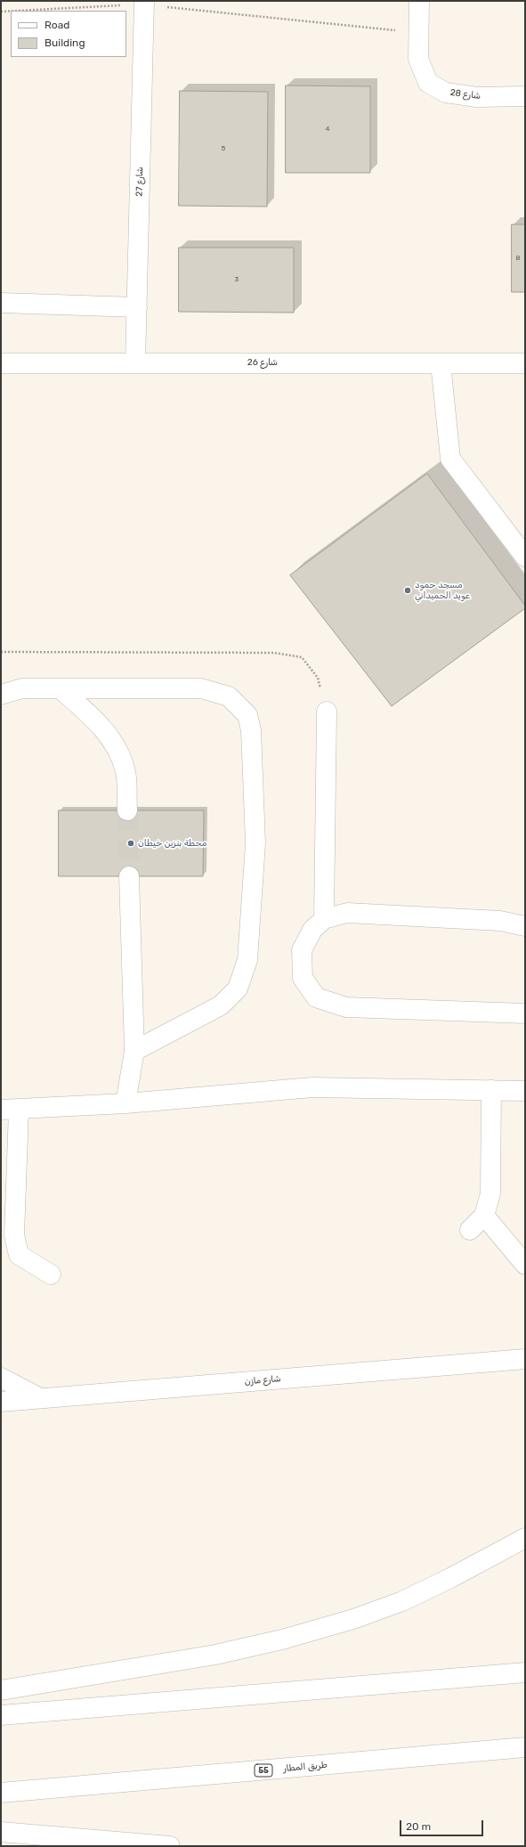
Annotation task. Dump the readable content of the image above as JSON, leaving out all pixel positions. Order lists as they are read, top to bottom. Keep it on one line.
{"streets":{"main road":["شارع 28","شارع 27","شارع 26","شارع مازن","طريق المطار","55"]},"crossings":[["شارع 27","شارع 26"]],"places":["مسجد حمود عويد الحميداني","محطة بنزين خيطان"],"house_numbers":["4","5","8","3"],"legend":["Road","Building"],"scale_bar":"20 m"}
